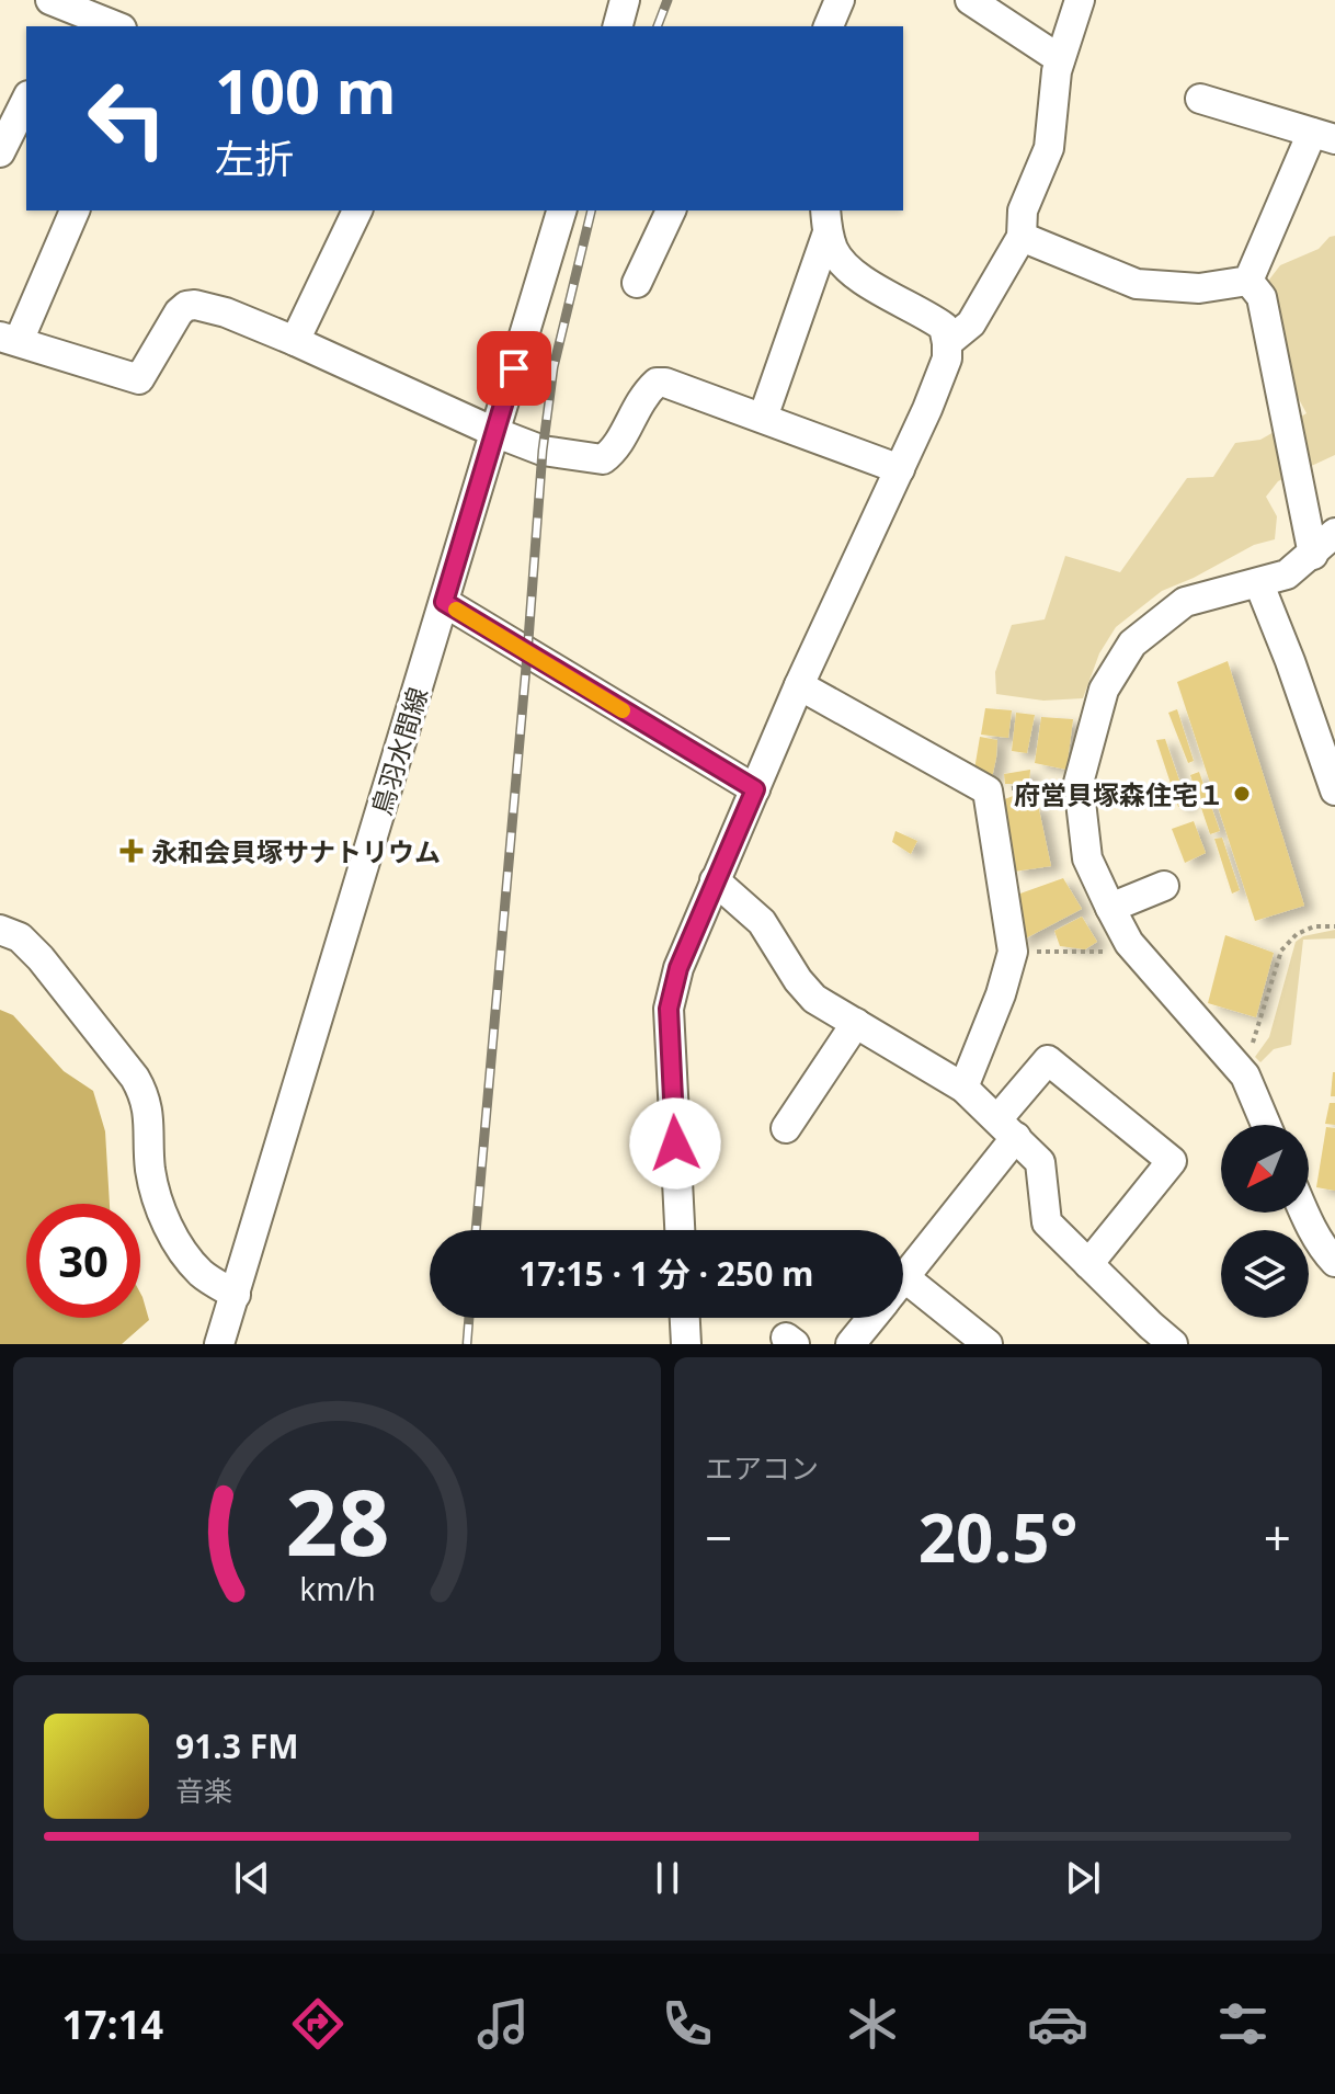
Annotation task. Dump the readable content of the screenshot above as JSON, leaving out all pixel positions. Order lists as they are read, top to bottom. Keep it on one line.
{"streets":{"street":["鳥羽水間線"]},"places":{"other":["府営貝塚森住宅１"],"health":["永和会貝塚サナトリウム"]},"north":"bottom left","page":{"turn":["100 m","左折"],"limit":"30","trip":"17:15 · 1 分 · 250 m","tile":"エアコン","heat":["−","20.5°","+"],"song":["91.3 FM","音楽"],"tabs":"17:14","gauge":["28","km/h"]}}
